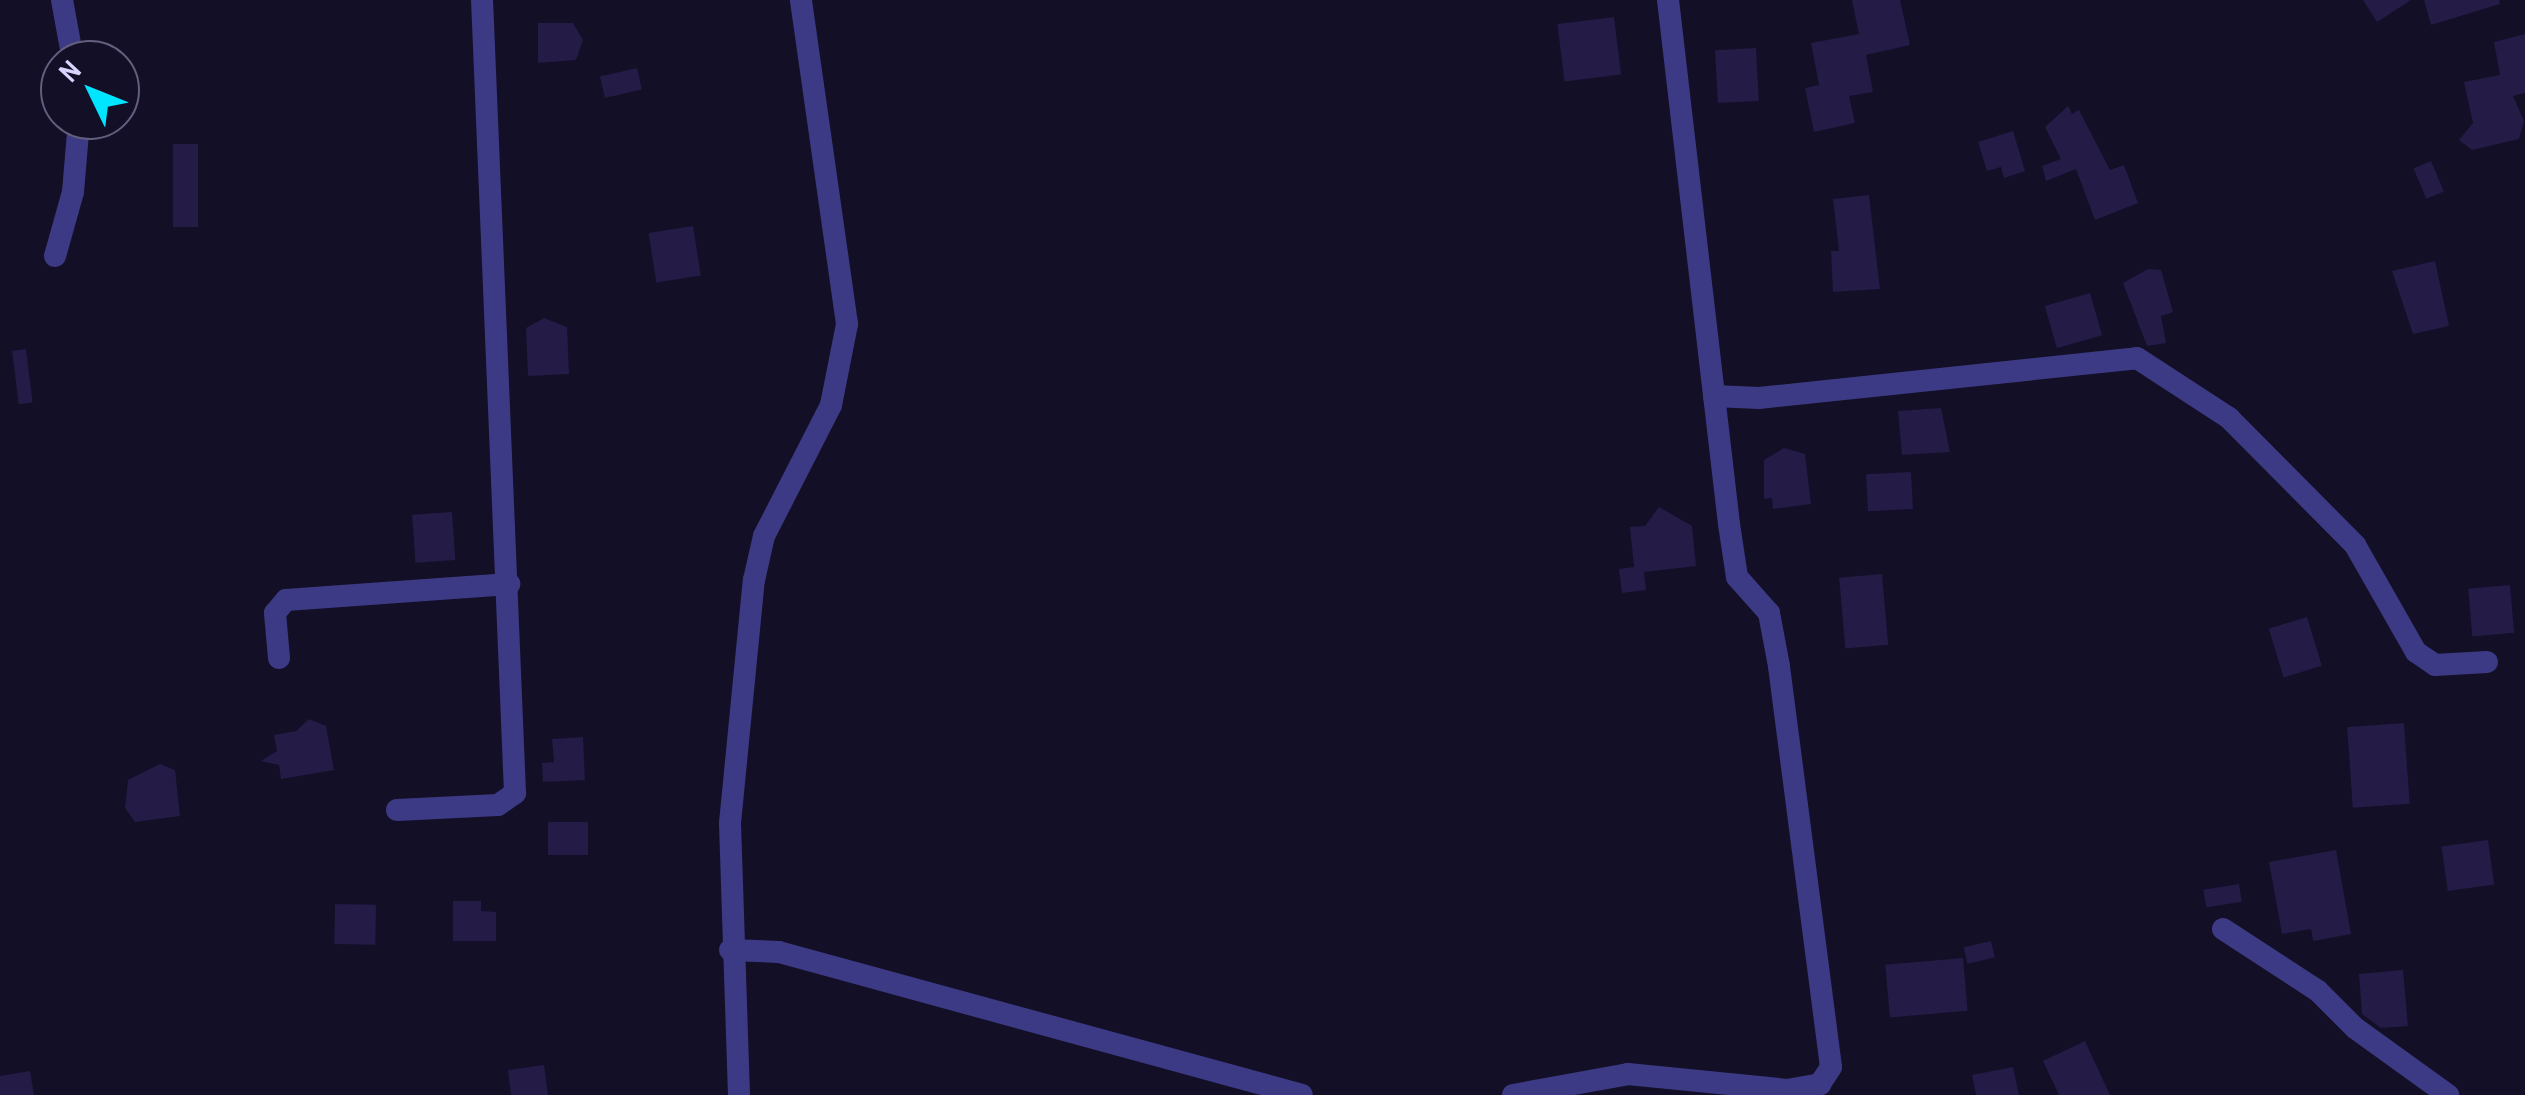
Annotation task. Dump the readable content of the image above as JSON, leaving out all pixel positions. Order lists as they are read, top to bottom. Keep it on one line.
{"north":"top left"}
